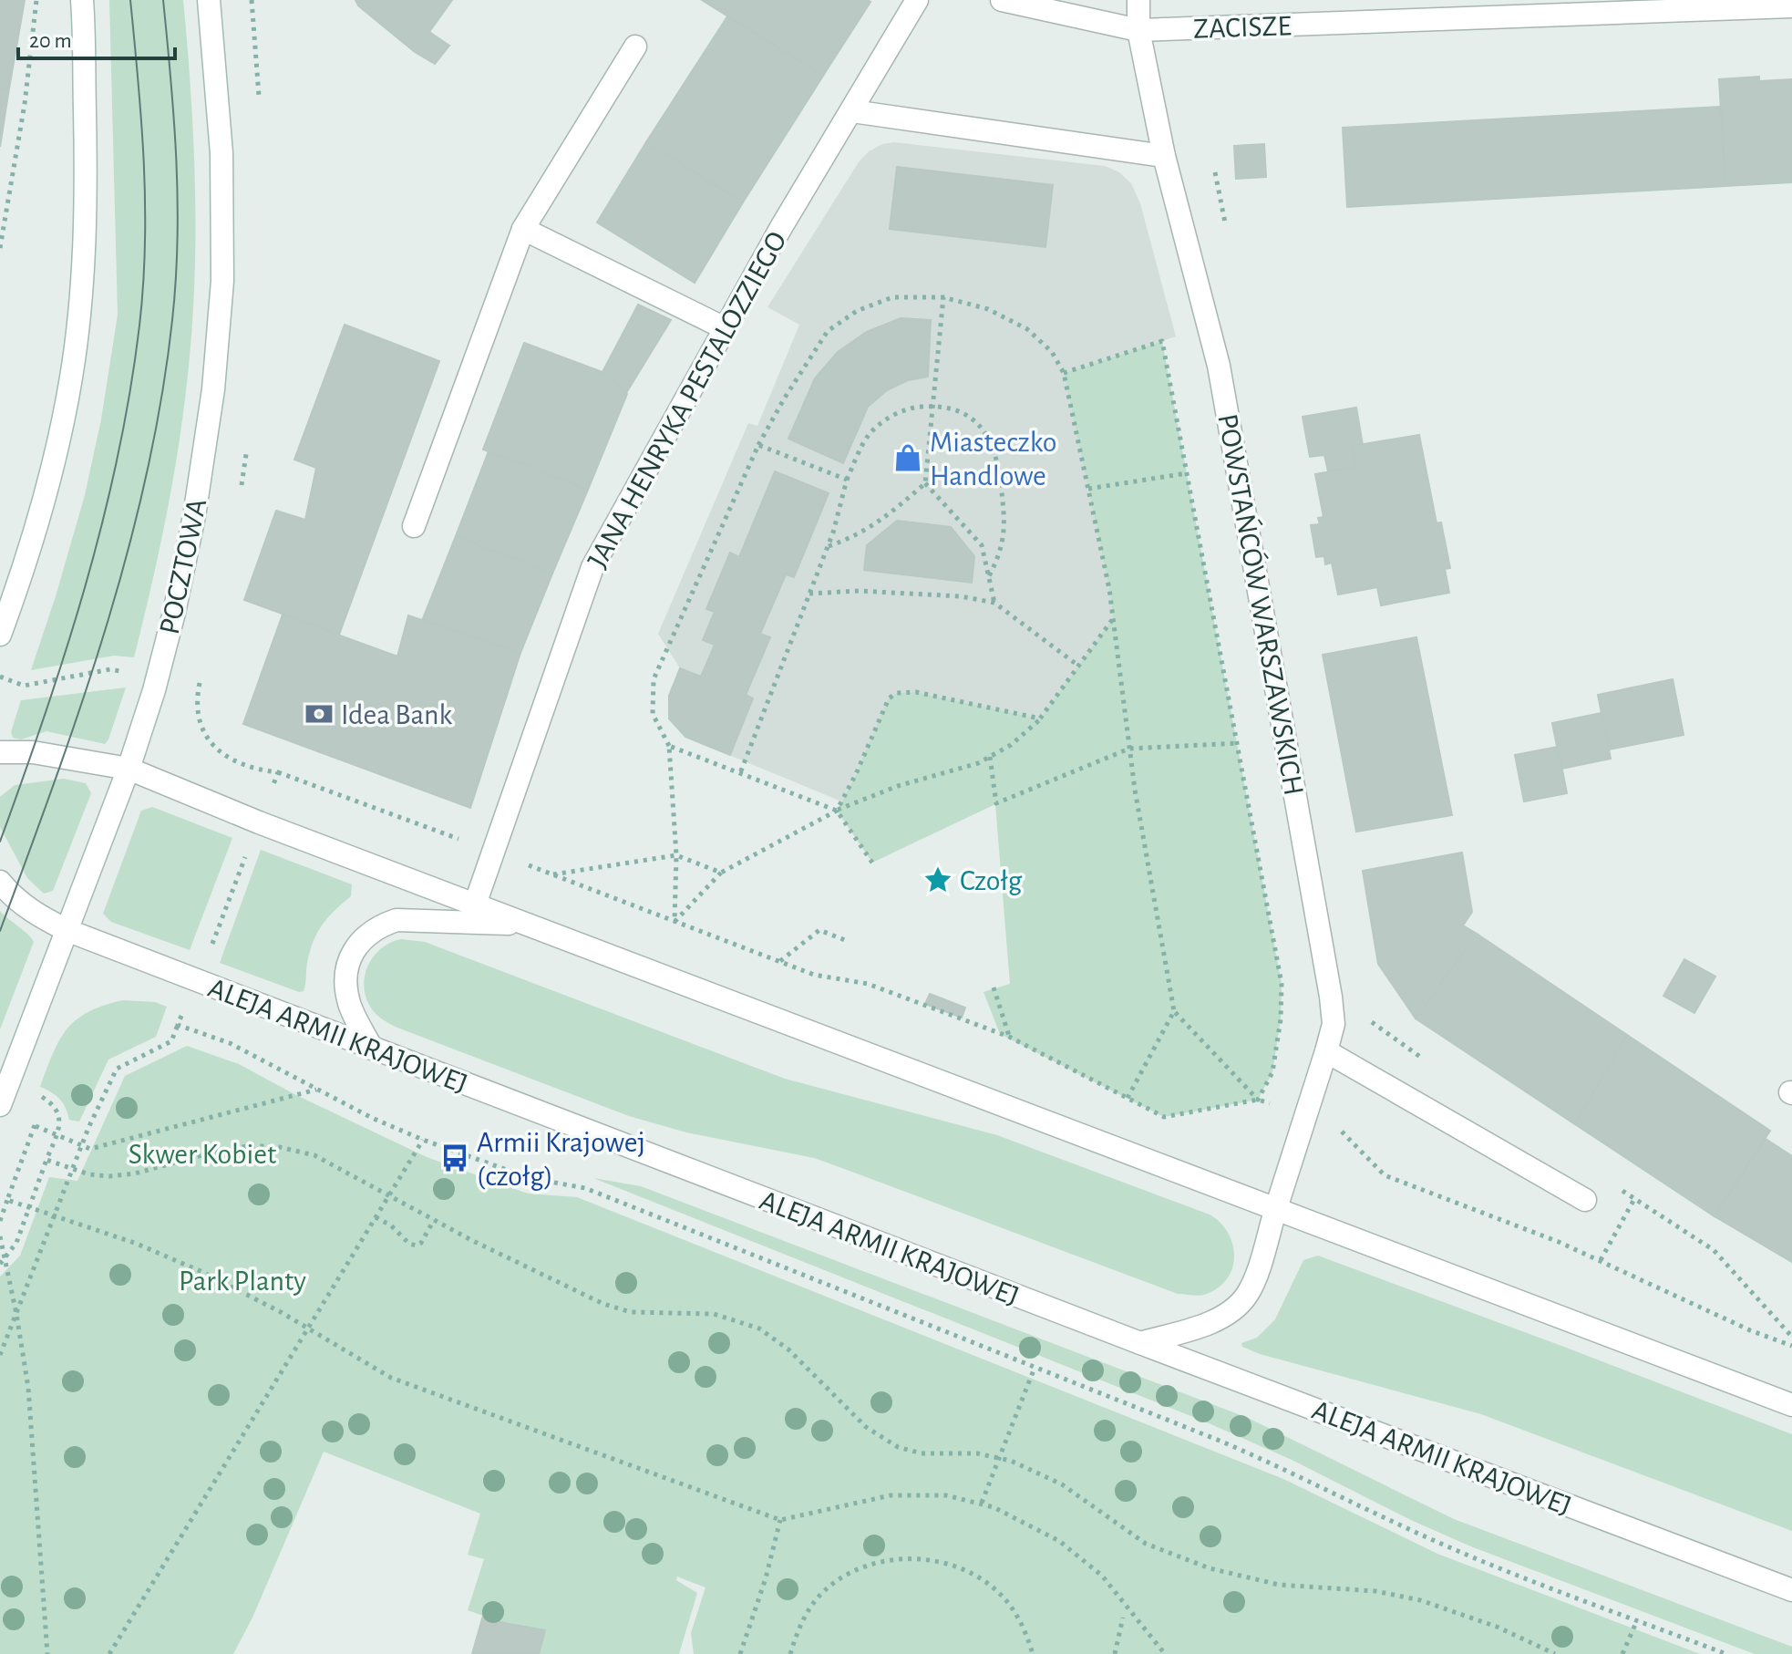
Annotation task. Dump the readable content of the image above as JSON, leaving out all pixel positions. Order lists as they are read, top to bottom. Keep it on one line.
{"streets":{"street":["ZACISZE","JANA HENRYKA PESTALOZZIEGO","POCZTOWA","POWSTAŃCÓW WARSZAWSKICH","ALEJA ARMII KRAJOWEJ"]},"crossings":[["ZACISZE","POWSTAŃCÓW WARSZAWSKICH"],["POCZTOWA","ALEJA ARMII KRAJOWEJ"],["POWSTAŃCÓW WARSZAWSKICH","ALEJA ARMII KRAJOWEJ"]],"parks":["Skwer Kobiet","Park Planty"],"places":{"shop":["Miasteczko Handlowe"],"bank":["Idea Bank"],"place":["Czołg"],"bus stop":["Armii Krajowej (czołg)"]},"scale_bar":"20 m"}
